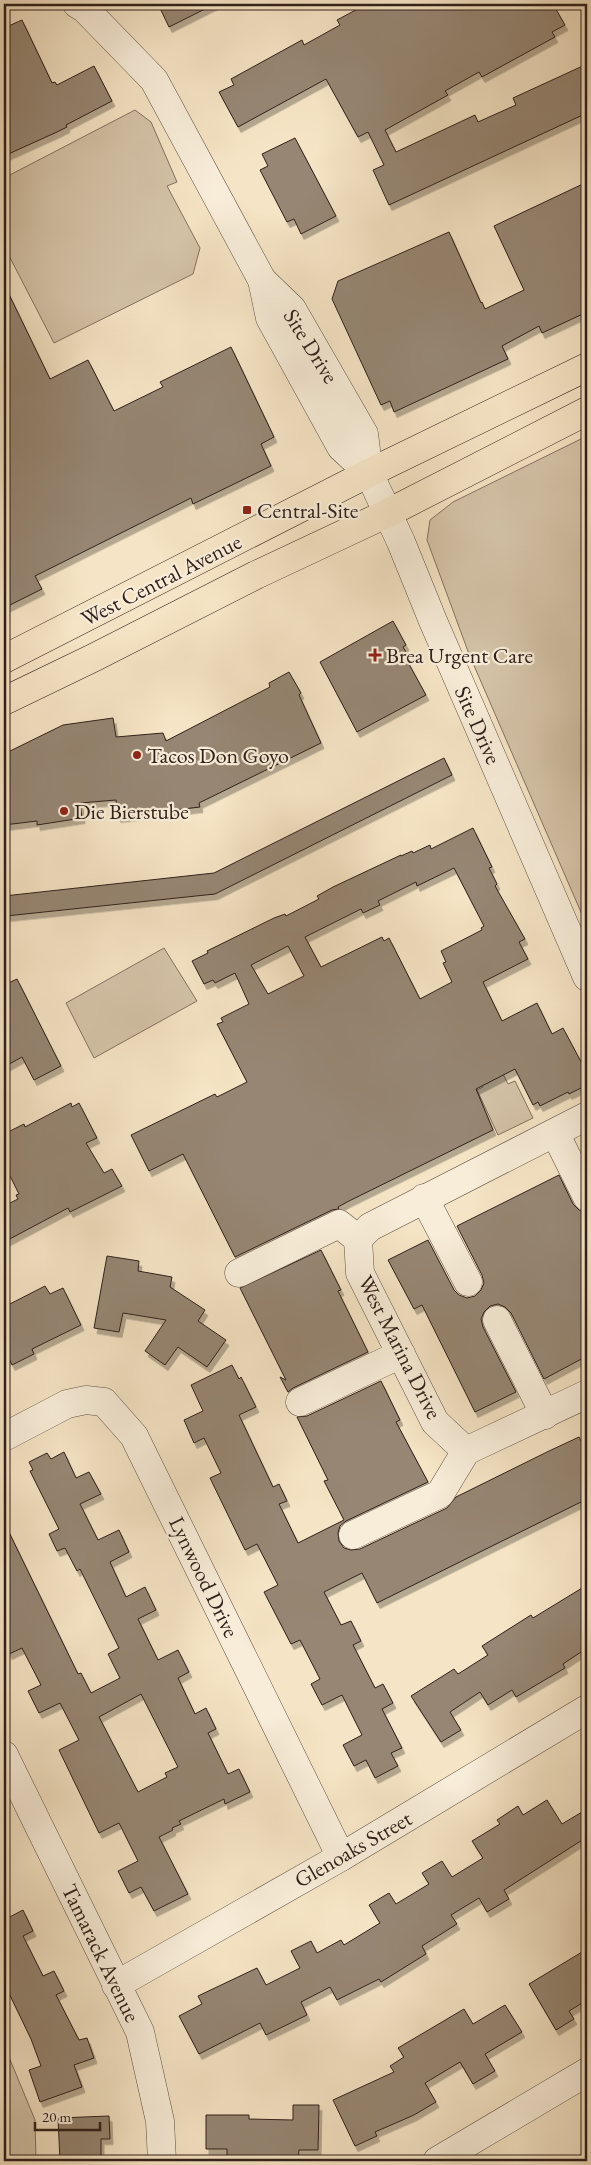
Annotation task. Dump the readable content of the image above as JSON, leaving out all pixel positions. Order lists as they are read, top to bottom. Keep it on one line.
{"streets":{"main road":["West Central Avenue"],"street":["Site Drive","West Marina Drive","Lynwood Drive","Glenoaks Street","Tamarack Avenue"]},"crossings":[["Site Drive","West Central Avenue"],["Lynwood Drive","Glenoaks Street"],["Glenoaks Street","Tamarack Avenue"]],"places":{"transit":["Central-Site"],"health":["Brea Urgent Care"],"other":["Tacos Don Goyo","Die Bierstube"]},"scale_bar":"20 m"}
